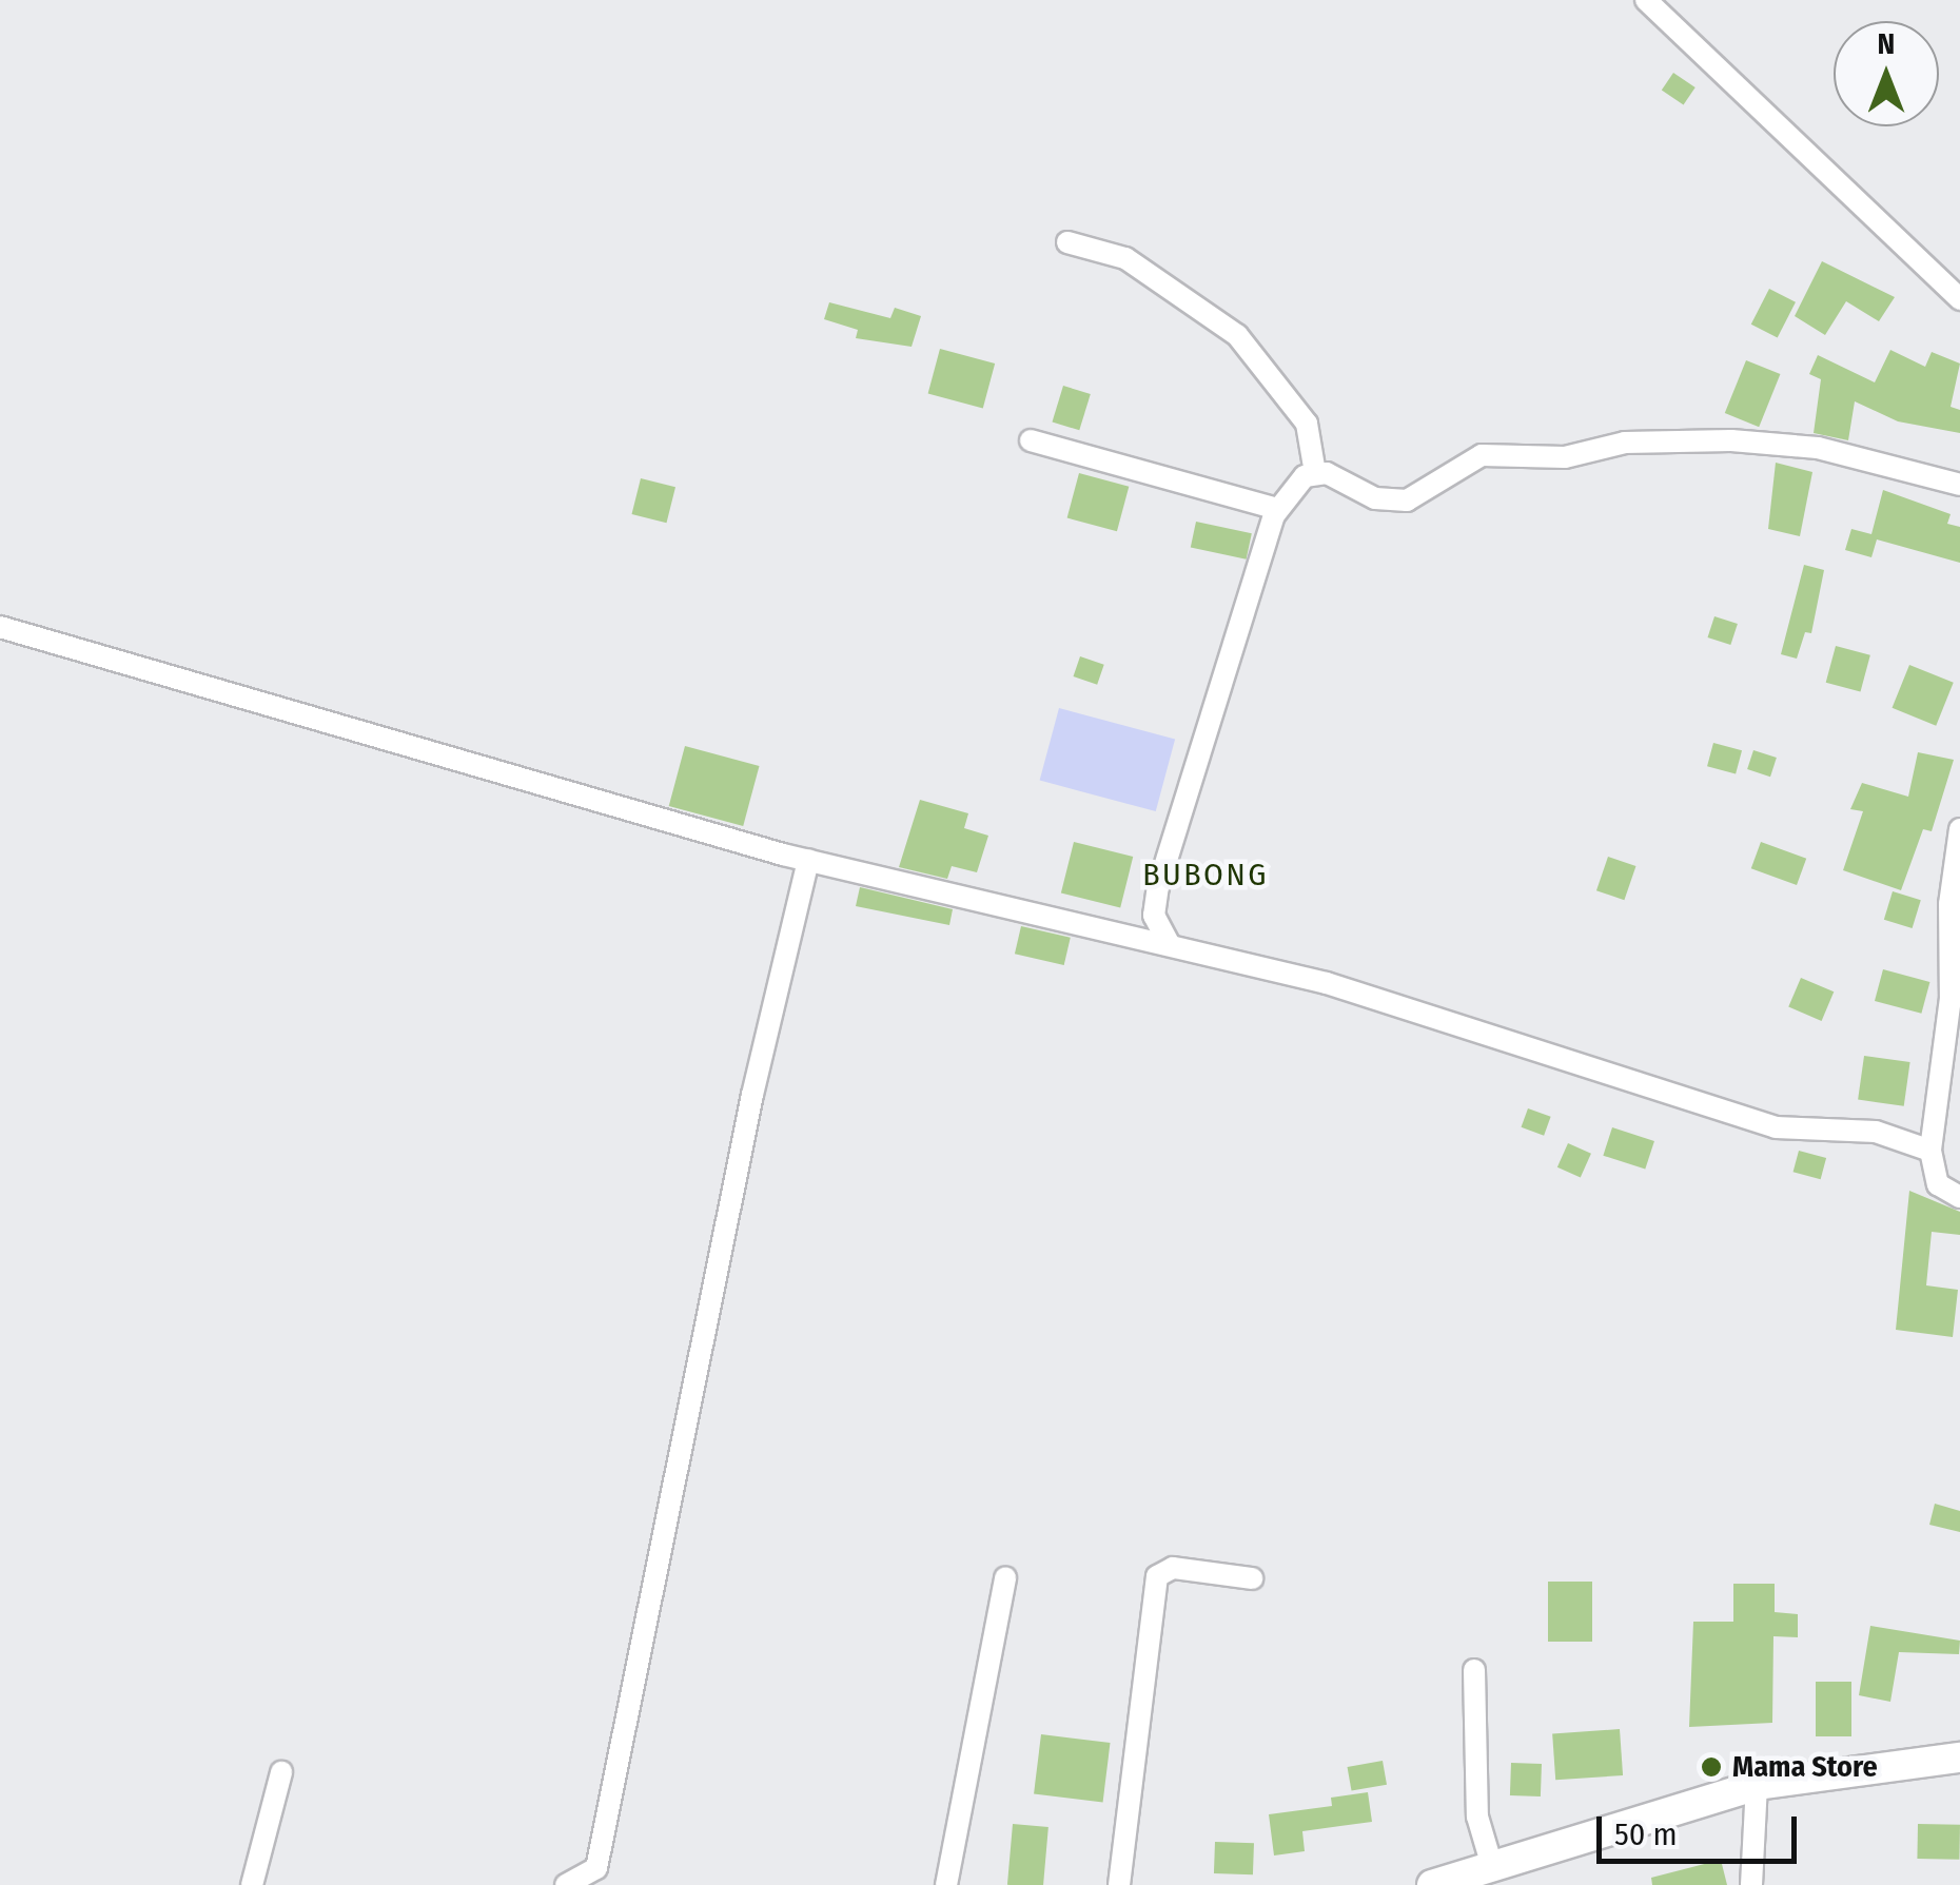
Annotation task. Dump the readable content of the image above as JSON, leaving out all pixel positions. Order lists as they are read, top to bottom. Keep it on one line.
{"districts":["BUBONG"],"places":["Mama Store"],"scale_bar":"50 m","north":"top"}
